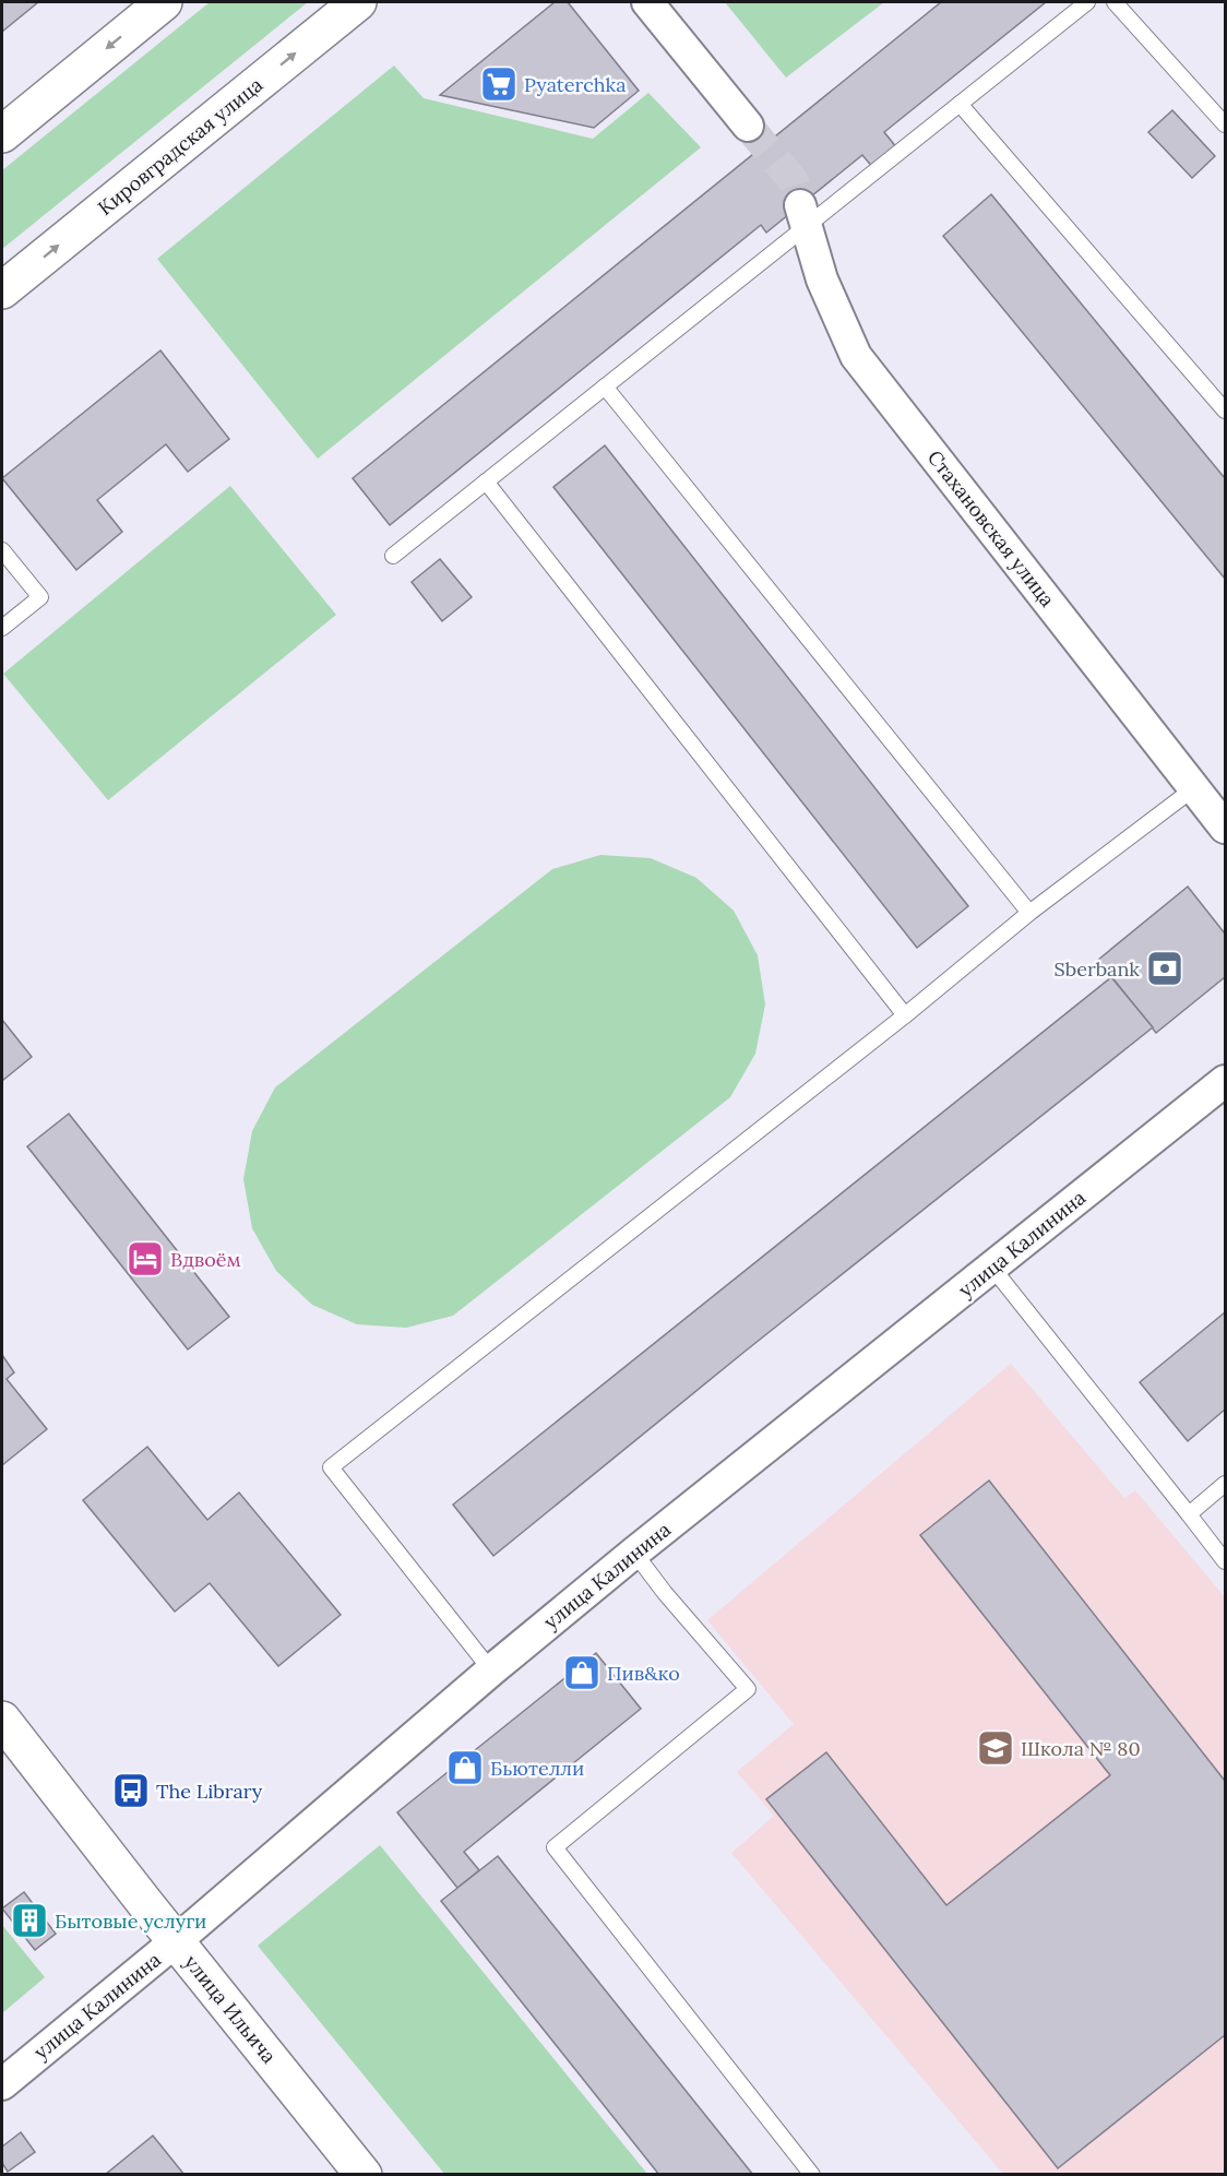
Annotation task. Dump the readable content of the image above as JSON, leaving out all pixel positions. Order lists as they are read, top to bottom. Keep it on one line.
{"streets":{"main road":["Кировградская улица","улица Ильича"],"street":["Стахановская улица","улица Калинина"]},"crossings":[["улица Калинина","улица Ильича"]],"places":{"supermarket":["Pyaterchka"],"bank":["Sberbank"],"hotel":["Вдвоём"],"shop":["Пив&ко","Бьютелли"],"school or university":["Школа № 80"],"bus stop":["The Library"],"building":["Бытовые услуги"]}}
